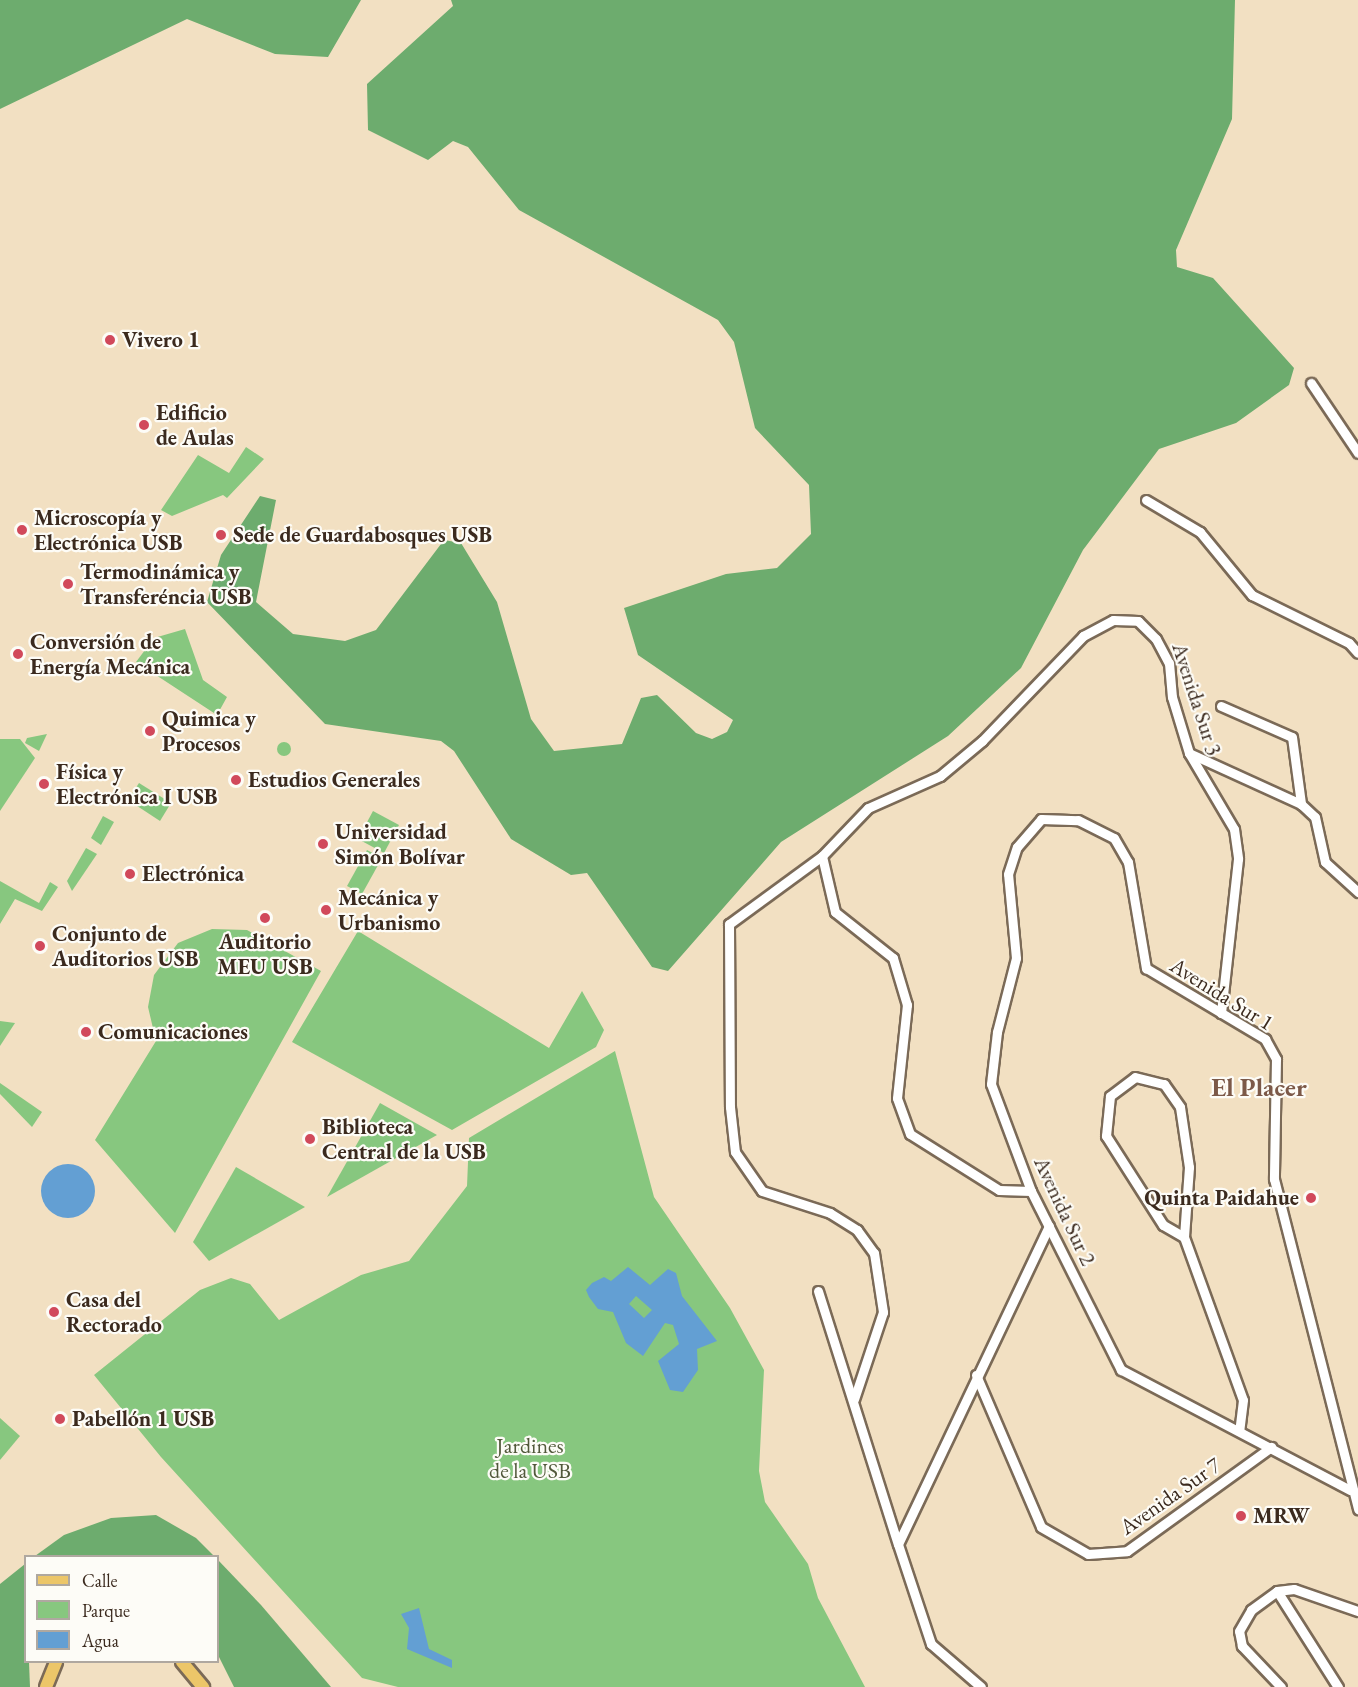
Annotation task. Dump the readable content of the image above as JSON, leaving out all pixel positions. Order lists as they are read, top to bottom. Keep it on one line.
{"streets":{"street":["Avenida Sur 3","Avenida Sur 1","Avenida Sur 2","Avenida Sur 7"]},"crossings":[["Avenida Sur 3","Avenida Sur 1"],["Avenida Sur 1","Avenida Sur 2"],["Avenida Sur 2","Avenida Sur 7"]],"districts":["El Placer"],"parks":["Jardines de la USB"],"places":["Vivero 1","Edificio de Aulas","Microscopía y Electrónica USB","Sede de Guardabosques USB","Termodinámica y Transferéncia USB","Conversión de Energía Mecánica","Quimica y Procesos","Estudios Generales","Física y Electrónica I USB","Universidad Simón Bolívar","Electrónica","Mecánica y Urbanismo","Auditorio MEU USB","Conjunto de Auditorios USB","Comunicaciones","Biblioteca Central de la USB","Quinta Paidahue","Casa del Rectorado","Pabellón 1 USB","MRW"],"legend":["Calle","Parque","Agua"]}
